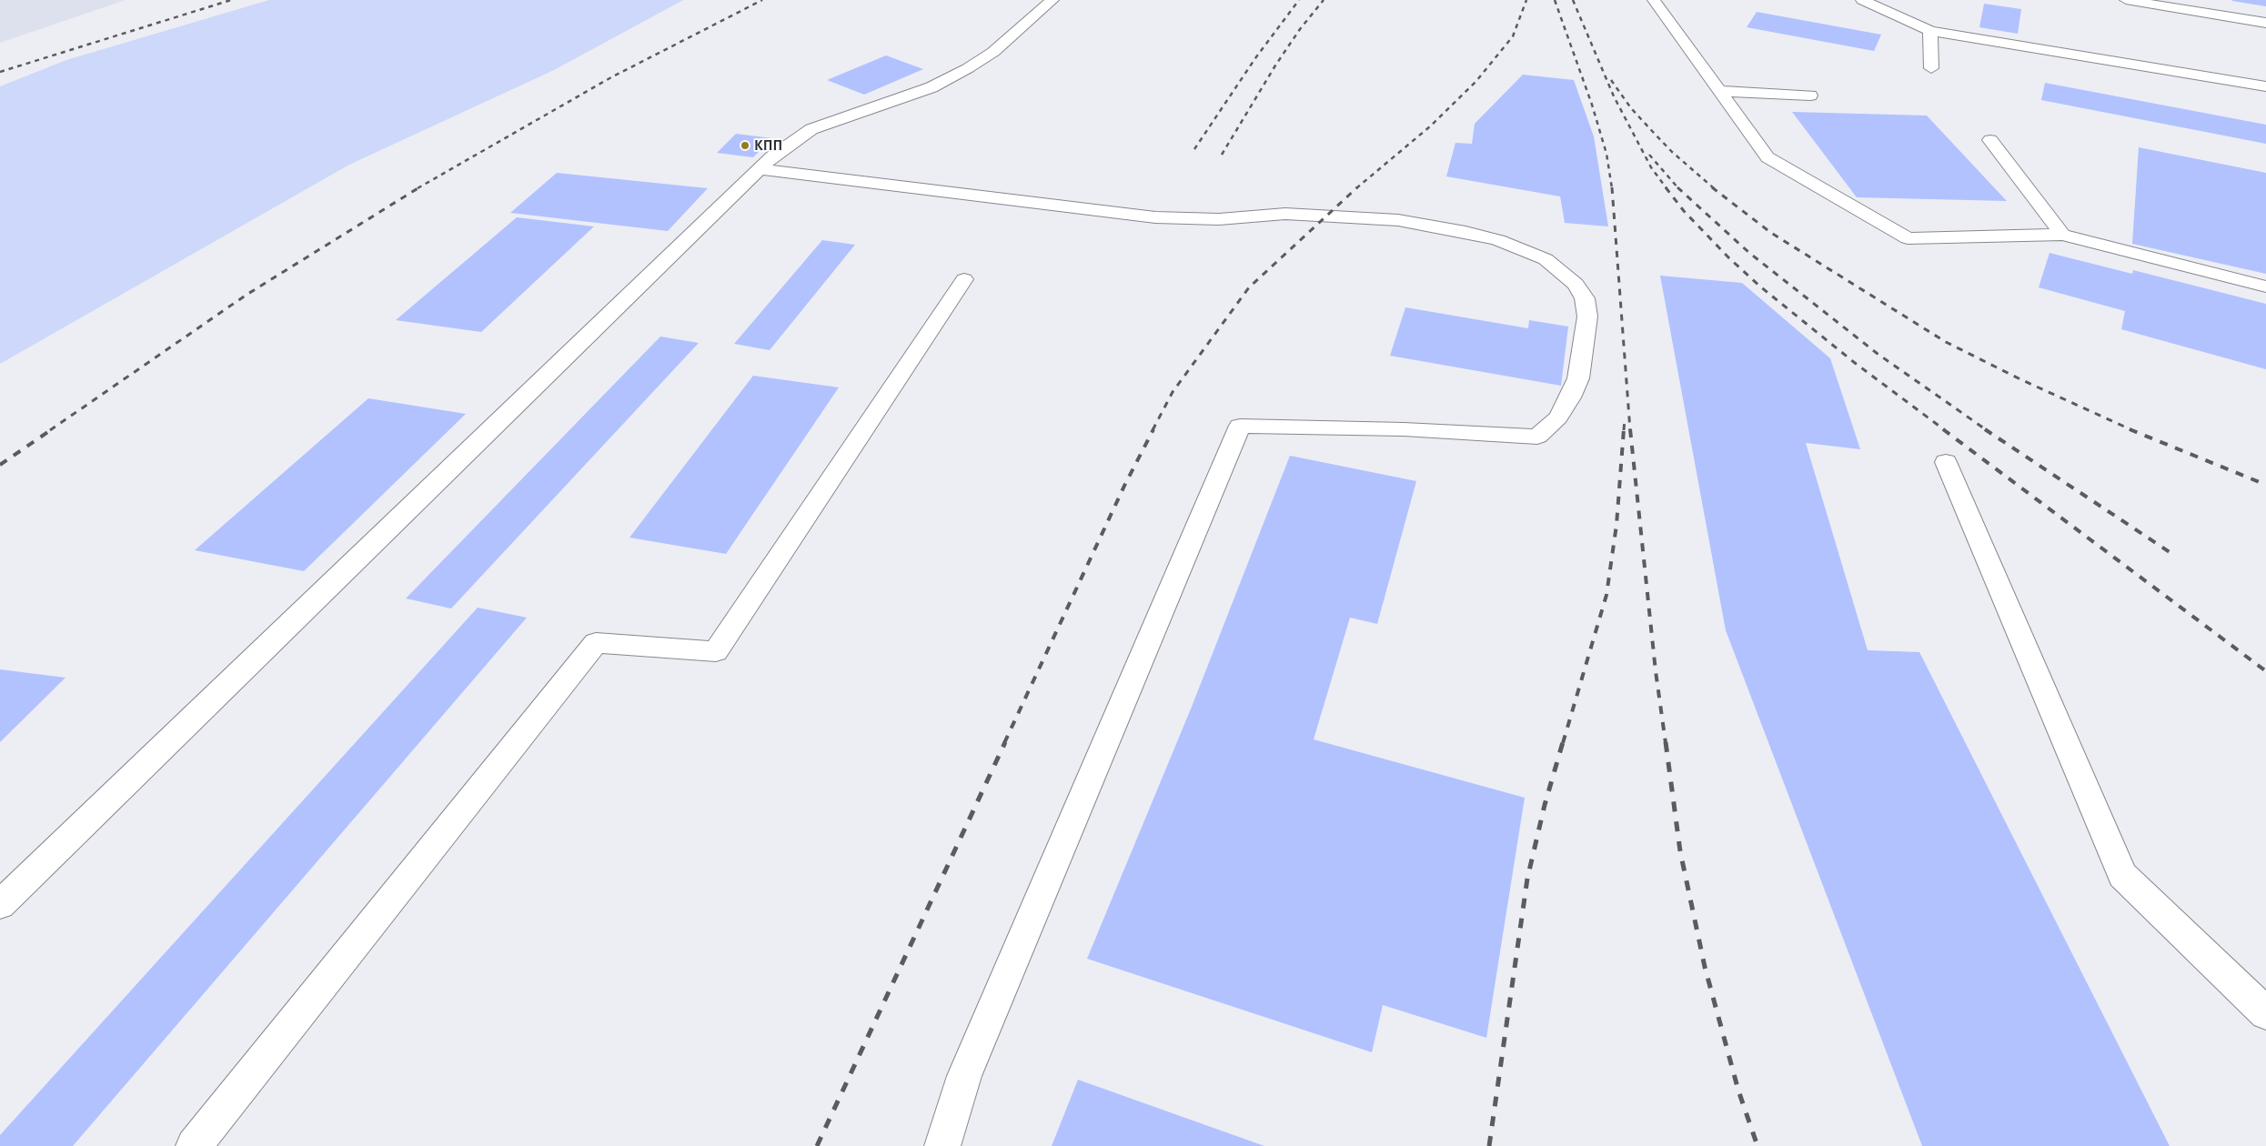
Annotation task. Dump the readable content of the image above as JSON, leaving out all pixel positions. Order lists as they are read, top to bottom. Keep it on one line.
{"places":["КПП"]}
